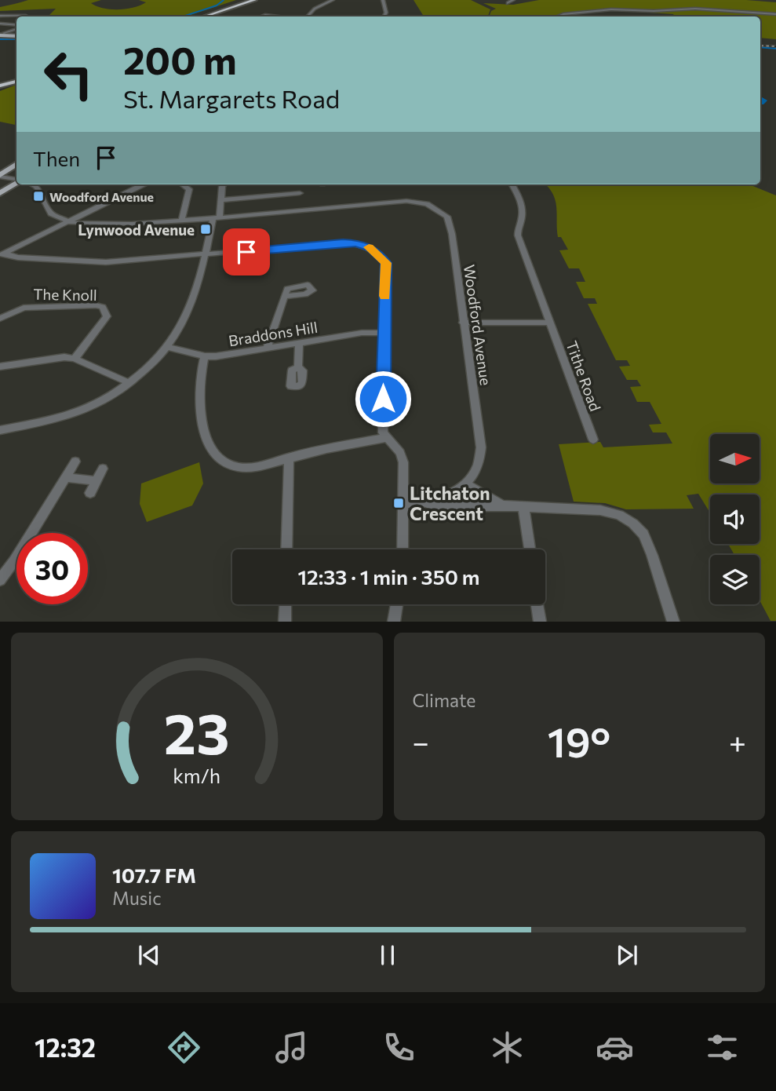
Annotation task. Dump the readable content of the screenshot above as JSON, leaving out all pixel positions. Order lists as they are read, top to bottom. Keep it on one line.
{"streets":{"street":["The Knoll","Woodford Avenue","Braddons Hill","Tithe Road"]},"places":{"transit":["Woodford Avenue","Lynwood Avenue","Litchaton Crescent"]},"north":"right","page":{"turn":["200 m","St. Margarets Road"],"then":"Then","limit":"30","trip":"12:33 · 1 min · 350 m","tile":"Climate","heat":["−","19°","+"],"song":["107.7 FM","Music"],"tabs":"12:32","gauge":["23","km/h"]}}
